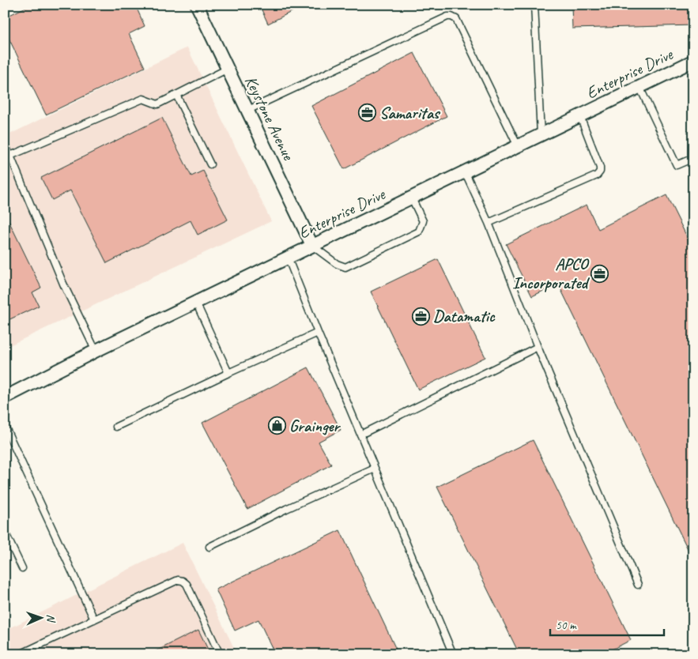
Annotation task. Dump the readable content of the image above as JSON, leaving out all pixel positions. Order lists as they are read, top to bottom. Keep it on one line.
{"streets":{"street":["Enterprise Drive","Keystone Avenue"]},"crossings":[["Enterprise Drive","Keystone Avenue"]],"places":{"office":["Samaritas","APCO Incorporated","Datamatic"],"shop":["Grainger"]},"scale_bar":"50 m","north":"right"}
